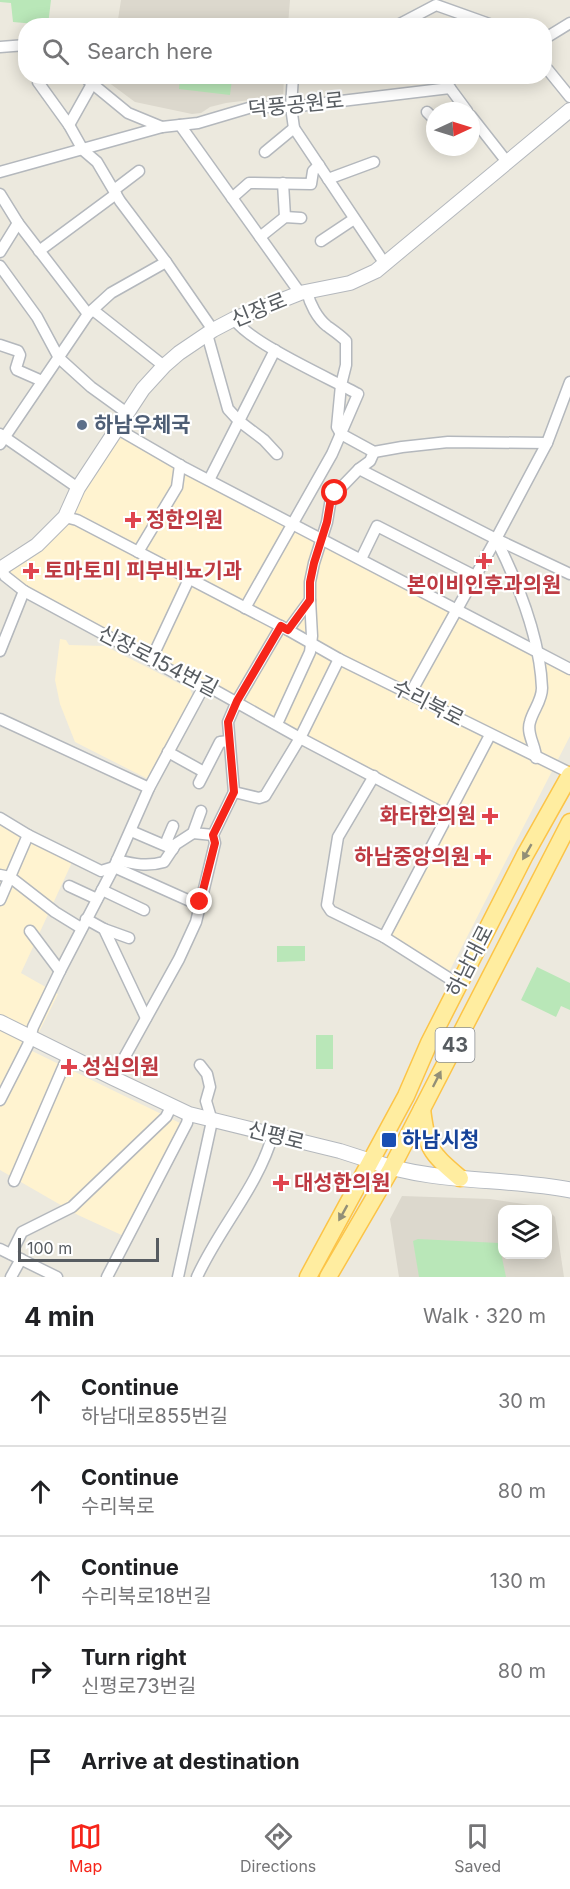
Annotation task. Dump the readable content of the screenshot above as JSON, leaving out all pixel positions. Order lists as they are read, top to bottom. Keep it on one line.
{"streets":{"main road":["하남대로","43","신평로"],"street":["덕풍공원로","신장로","신장로154번길","수리북로"]},"crossings":[["신장로","신장로154번길"],["신장로","수리북로"],["수리북로","하남대로"],["하남대로","신평로"]],"places":{"other":["하남우체국"],"health":["정한의원","본이비인후과의원","토마토미 피부비뇨기과","화타한의원","하남중앙의원","성심의원","대성한의원"],"transit":["하남시청"]},"scale_bar":"100 m","north":"right","page":{"search":"Search here","scale":"100 m","heading":["4 min","Walk · 320 m"],"list":[["Continue","하남대로855번길","30 m"],["Continue","수리북로","80 m"],["Continue","수리북로18번길","130 m"],["Turn right","신평로73번길","80 m"],"Arrive at destination"],"nav":["Map","Directions","Saved"]}}
